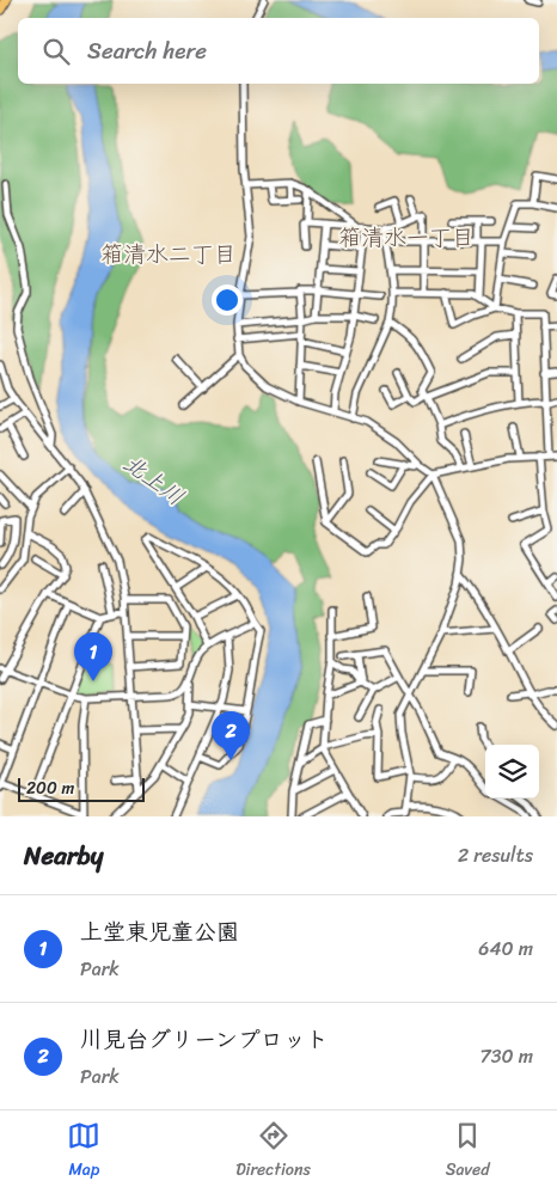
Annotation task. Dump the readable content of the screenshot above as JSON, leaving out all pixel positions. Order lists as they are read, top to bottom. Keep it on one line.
{"districts":["箱清水一丁目","箱清水二丁目"],"water":["北上川"],"scale_bar":"200 m","page":{"search":"Search here","pins":["1","2"],"scale":"200 m","heading":["Nearby","2 results"],"list":[{"mark":"1","name":"上堂東児童公園","note":"Park","value":"640 m"},{"mark":"2","name":"川見台グリーンプロット","note":"Park","value":"730 m"}],"nav":["Map","Directions","Saved"]}}
